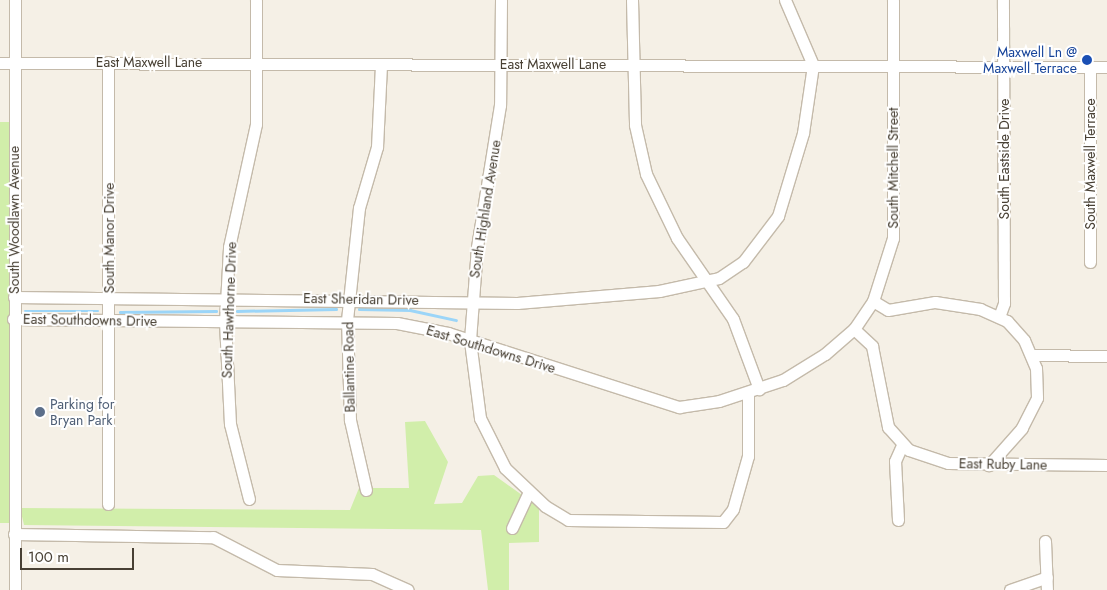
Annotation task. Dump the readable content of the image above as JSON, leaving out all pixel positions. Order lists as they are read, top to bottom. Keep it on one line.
{"streets":{"street":["East Maxwell Lane","South Eastside Drive","South Maxwell Terrace","South Mitchell Street","South Highland Avenue","South Woodlawn Avenue","South Manor Drive","East Sheridan Drive","South Hawthorne Drive","East Southdowns Drive","Ballantine Road","East Ruby Lane"]},"crossings":[["East Maxwell Lane","South Eastside Drive"],["East Maxwell Lane","South Maxwell Terrace"],["East Maxwell Lane","South Mitchell Street"],["East Maxwell Lane","South Highland Avenue"],["East Maxwell Lane","South Woodlawn Avenue"],["East Maxwell Lane","South Manor Drive"],["East Maxwell Lane","East Sheridan Drive"],["East Maxwell Lane","South Hawthorne Drive"],["East Maxwell Lane","Ballantine Road"],["South Mitchell Street","East Southdowns Drive"],["South Highland Avenue","East Sheridan Drive"],["South Highland Avenue","East Southdowns Drive"],["South Woodlawn Avenue","East Sheridan Drive"],["South Woodlawn Avenue","East Southdowns Drive"],["South Manor Drive","East Sheridan Drive"],["South Manor Drive","East Southdowns Drive"],["East Sheridan Drive","South Hawthorne Drive"],["East Sheridan Drive","Ballantine Road"],["South Hawthorne Drive","East Southdowns Drive"],["East Southdowns Drive","Ballantine Road"]],"places":["Maxwell Ln @ Maxwell Terrace","Parking for Bryan Park"],"scale_bar":"100 m"}
